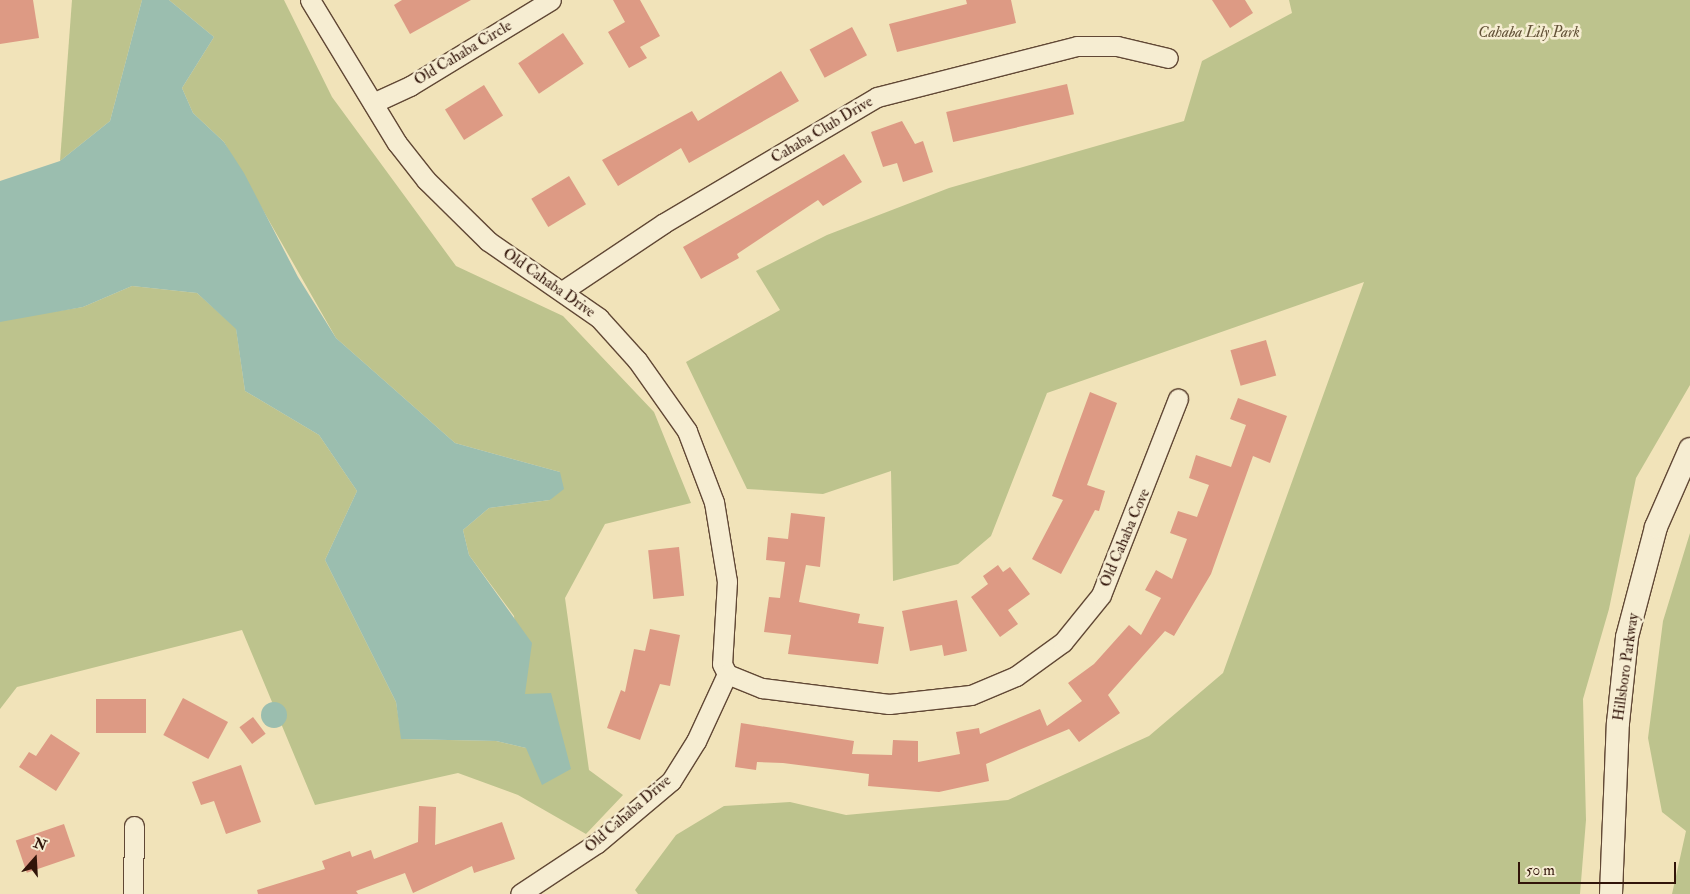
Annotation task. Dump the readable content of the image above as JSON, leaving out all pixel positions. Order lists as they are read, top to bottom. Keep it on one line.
{"streets":{"street":["Old Cahaba Circle","Cahaba Club Drive","Old Cahaba Drive","Old Cahaba Cove","Hillsboro Parkway"]},"crossings":[["Old Cahaba Circle","Old Cahaba Drive"],["Cahaba Club Drive","Old Cahaba Drive"],["Old Cahaba Drive","Old Cahaba Cove"]],"parks":["Cahaba Lily Park"],"scale_bar":"50 m","north":"top"}
